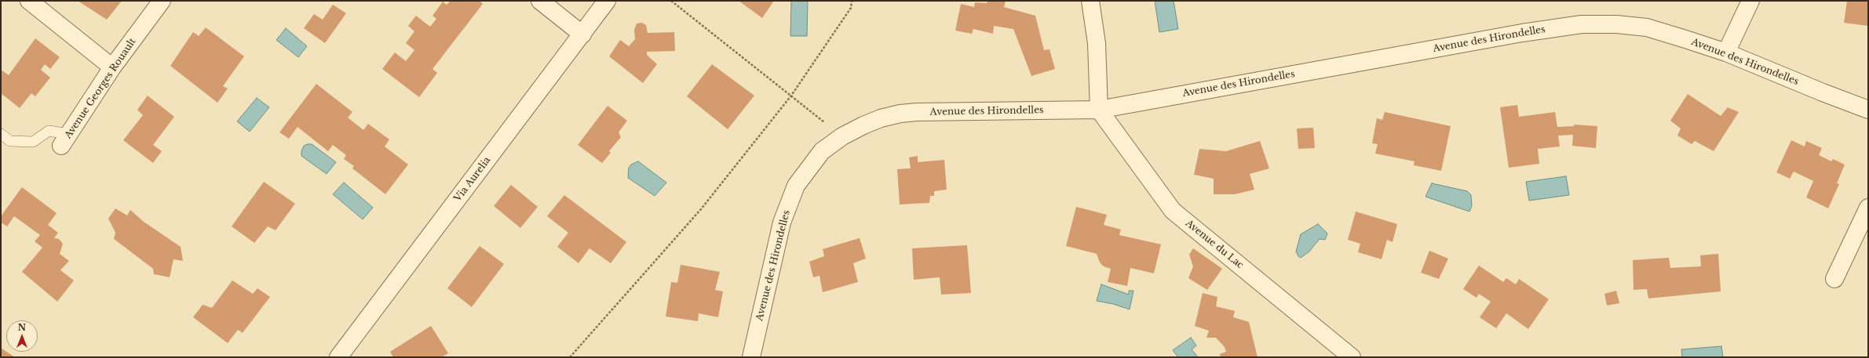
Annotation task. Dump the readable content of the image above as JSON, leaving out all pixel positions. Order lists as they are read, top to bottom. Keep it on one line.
{"streets":{"street":["Avenue des Hirondelles","Avenue Georges Rouault","Via Aurelia","Avenue du Lac"]},"crossings":[["Avenue des Hirondelles","Avenue du Lac"]],"north":"top"}
